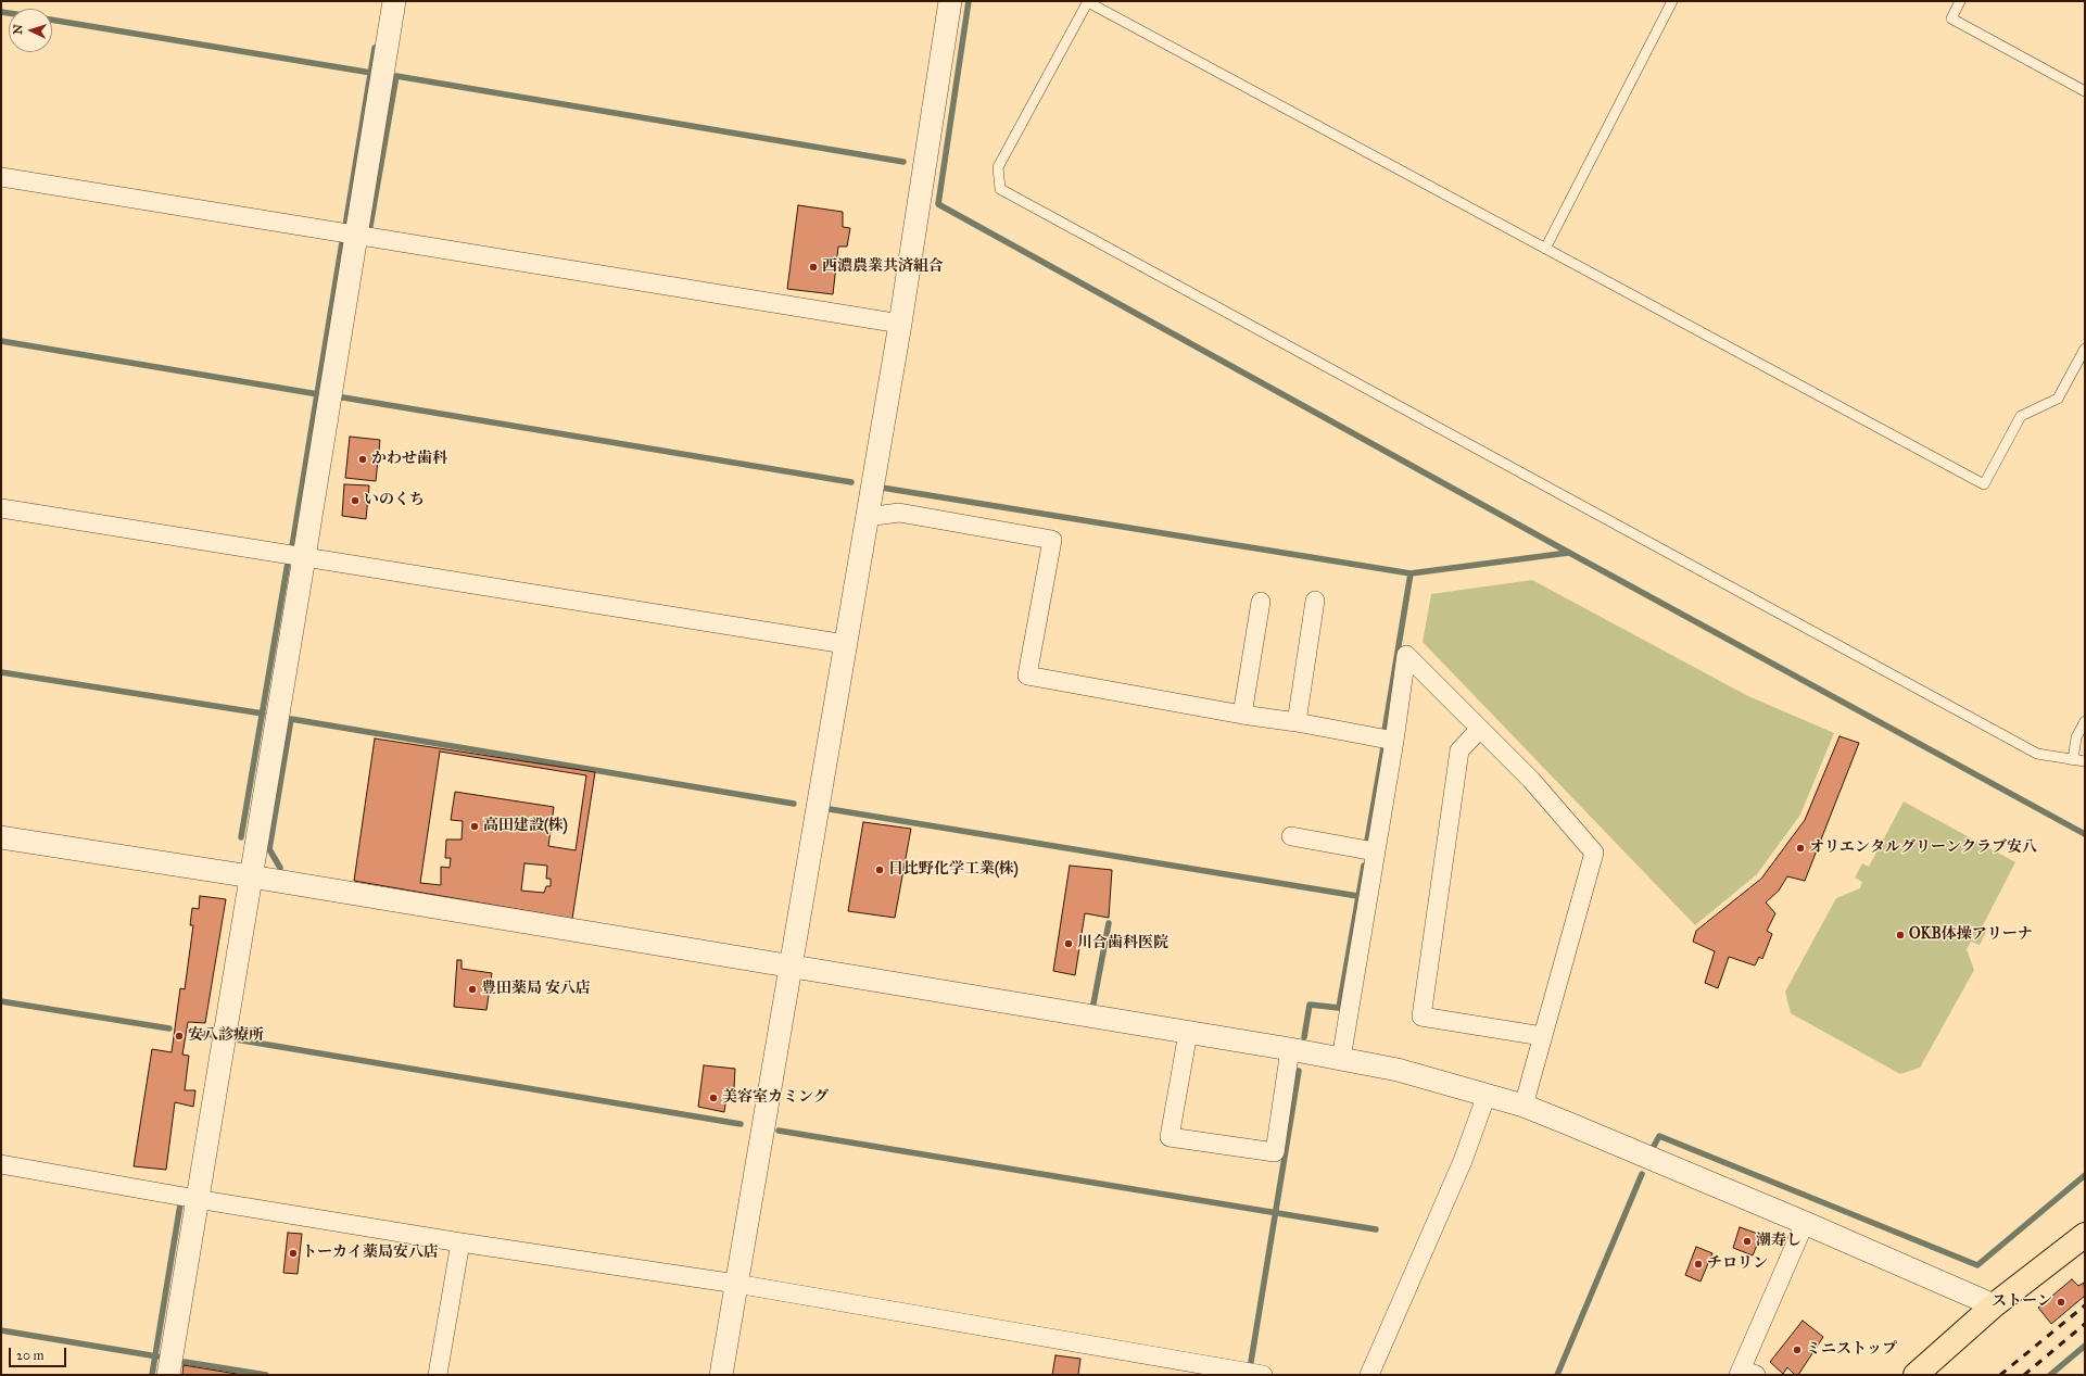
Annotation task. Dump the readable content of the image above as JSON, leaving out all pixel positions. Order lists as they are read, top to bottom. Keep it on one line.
{"places":["西濃農業共済組合","かわせ歯科","いのくち","高田建設(株)","オリエンタルグリーンクラブ安八","日比野化学工業(株)","OKB体操アリーナ","川合歯科医院","豊田薬局 安八店","安八診療所","美容室カミング","潮寿し","トーカイ薬局安八店","チロリン","ストーン","ミニストップ"],"scale_bar":"20 m","north":"left"}
